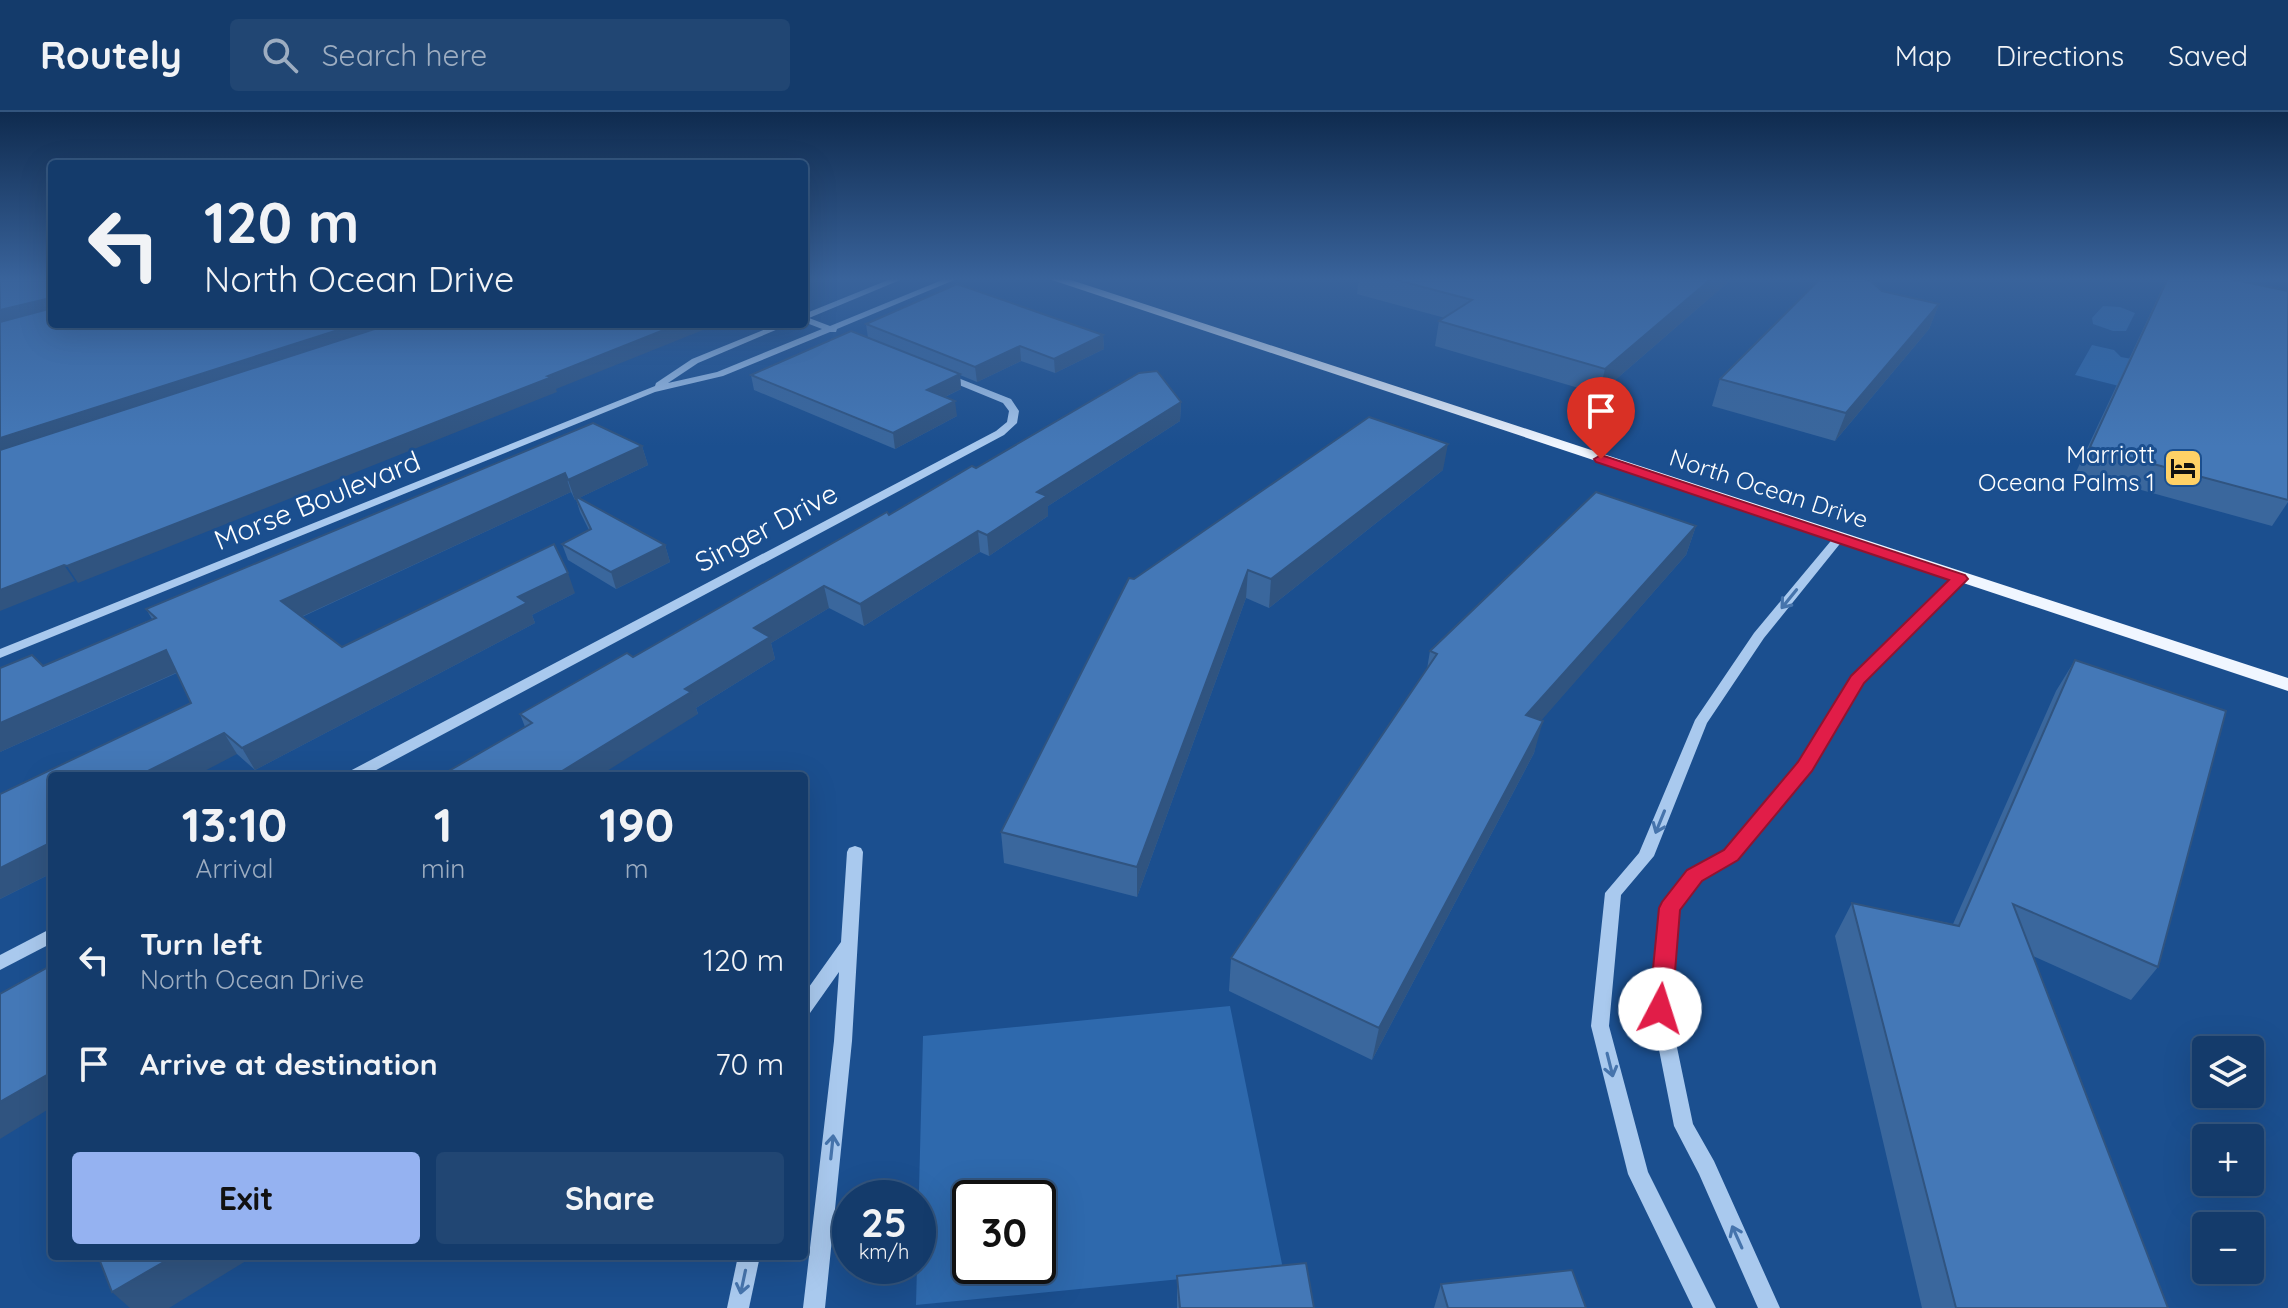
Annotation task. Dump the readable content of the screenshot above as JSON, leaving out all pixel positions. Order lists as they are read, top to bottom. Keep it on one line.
{"streets":{"main road":["North Ocean Drive"],"street":["Morse Boulevard","Singer Drive"]},"places":{"hotel":["Marriott Oceana Palms 1"]},"page":{"header":"Routely","search":"Search here","nav":["Map","Directions","Saved"],"turn":["120 m","North Ocean Drive"],"eta":["13:10","Arrival","1","min","190","m"],"list":[{"name":"Turn left","note":"North Ocean Drive","value":"120 m"},{"name":"Arrive at destination","value":"70 m"}],"map_buttons":["+","−"],"buttons":["Exit","Share"],"speed":"25 km/h","limit":"30"}}
